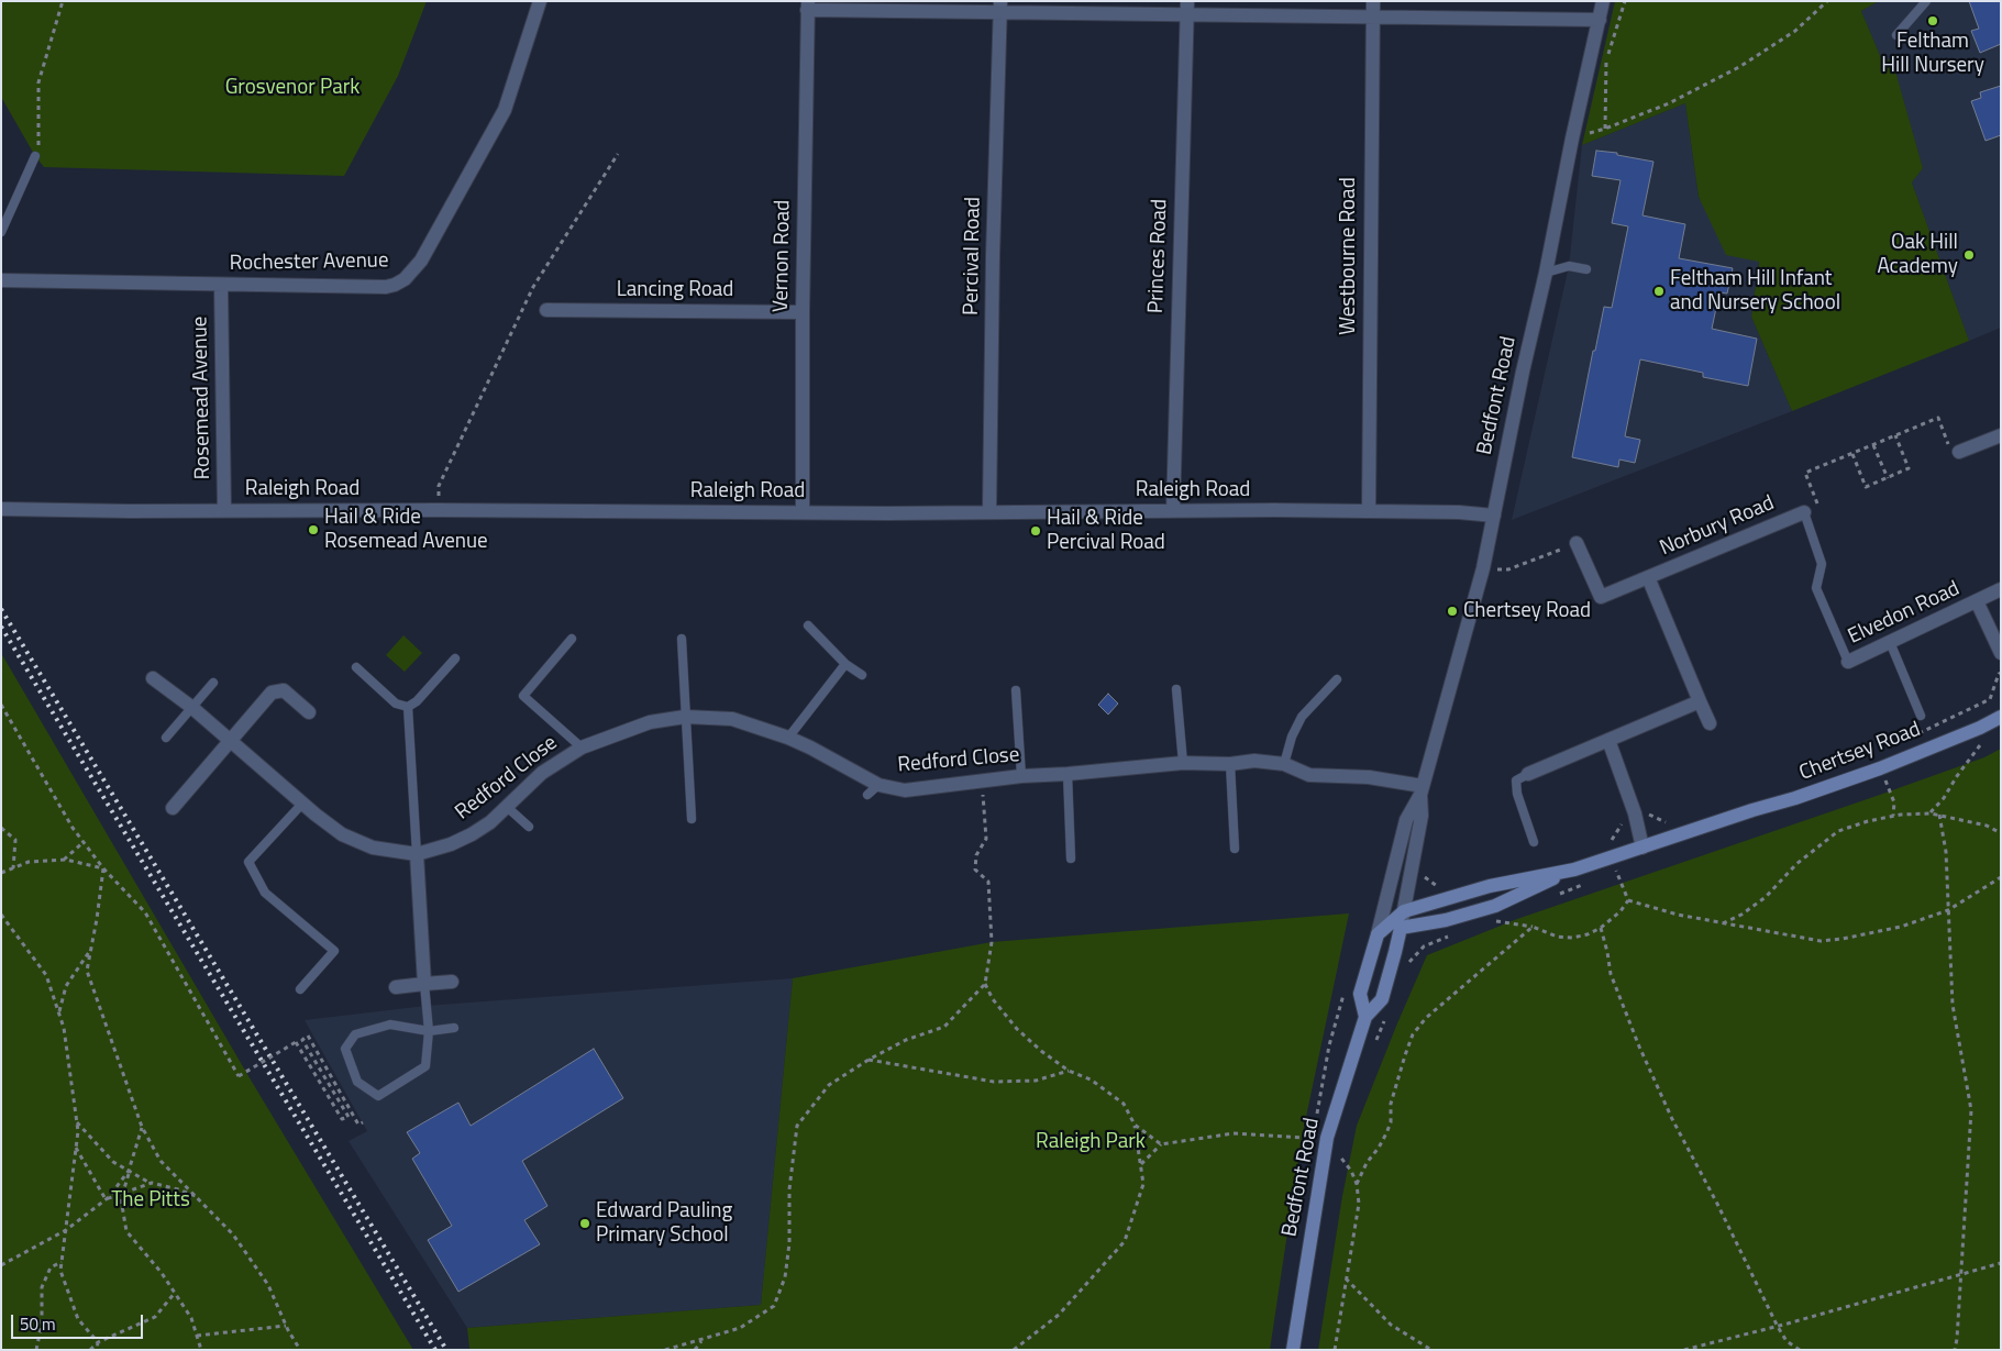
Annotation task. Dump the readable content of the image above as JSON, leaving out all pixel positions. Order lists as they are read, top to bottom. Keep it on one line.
{"streets":{"street":["Vernon Road","Percival Road","Princes Road","Westbourne Road","Rochester Avenue","Lancing Road","Bedfont Road","Rosemead Avenue","Raleigh Road","Norbury Road","Elvedon Road","Chertsey Road","Redford Close"]},"crossings":[["Vernon Road","Lancing Road"],["Vernon Road","Raleigh Road"],["Percival Road","Raleigh Road"],["Princes Road","Raleigh Road"],["Westbourne Road","Raleigh Road"],["Rochester Avenue","Rosemead Avenue"],["Bedfont Road","Raleigh Road"],["Bedfont Road","Chertsey Road"],["Bedfont Road","Redford Close"],["Rosemead Avenue","Raleigh Road"]],"parks":["Grosvenor Park","Raleigh Park","The Pitts"],"places":["Feltham Hill Nursery","Oak Hill Academy","Feltham Hill Infant and Nursery School","Hail & Ride Rosemead Avenue","Hail & Ride Percival Road","Chertsey Road","Edward Pauling Primary School"],"scale_bar":"50 m"}
